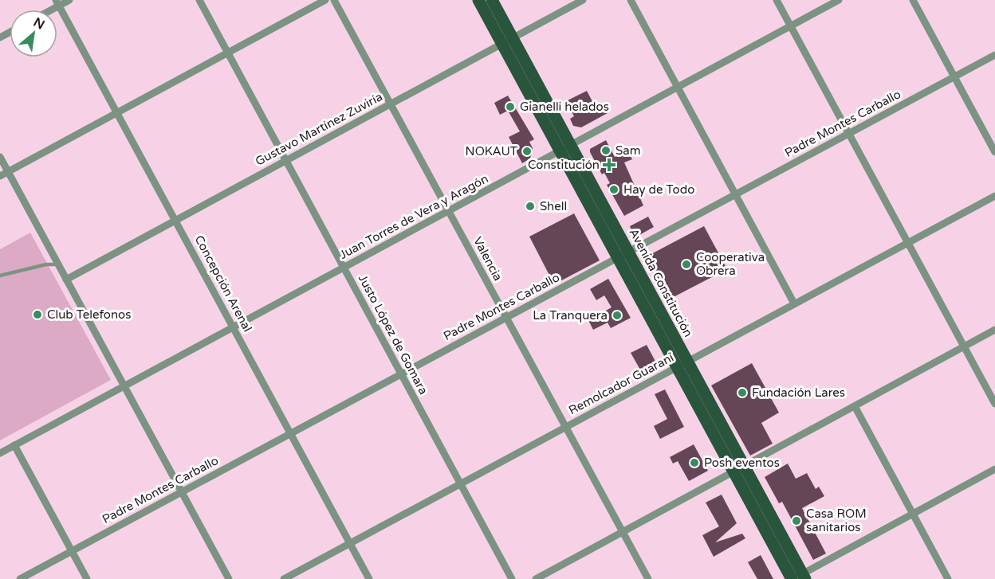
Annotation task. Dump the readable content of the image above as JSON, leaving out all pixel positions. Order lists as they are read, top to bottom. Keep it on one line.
{"streets":{"main road":["Avenida Constitución"],"street":["Padre Montes Carballo","Gustavo Martínez Zuviría","Juan Torres de Vera y Aragón","Valencia","Concepción Arenal","Justo López de Gomara","Remolcador Guaraní"]},"crossings":[["Padre Montes Carballo","Valencia"],["Padre Montes Carballo","Avenida Constitución"],["Padre Montes Carballo","Concepción Arenal"],["Padre Montes Carballo","Justo López de Gomara"],["Gustavo Martínez Zuviría","Valencia"],["Gustavo Martínez Zuviría","Avenida Constitución"],["Gustavo Martínez Zuviría","Concepción Arenal"],["Gustavo Martínez Zuviría","Justo López de Gomara"],["Juan Torres de Vera y Aragón","Valencia"],["Juan Torres de Vera y Aragón","Avenida Constitución"],["Juan Torres de Vera y Aragón","Concepción Arenal"],["Juan Torres de Vera y Aragón","Justo López de Gomara"],["Valencia","Remolcador Guaraní"],["Avenida Constitución","Remolcador Guaraní"],["Concepción Arenal","Remolcador Guaraní"],["Justo López de Gomara","Remolcador Guaraní"]],"places":{"other":["Gianelli helados","Sam","NOKAUT","Hay de Todo","Shell","Cooperativa Obrera","Club Telefonos","La Tranquera","Fundación Lares","Posh eventos","Casa ROM sanitarios"],"health":["Constitución"]},"north":"top right"}
